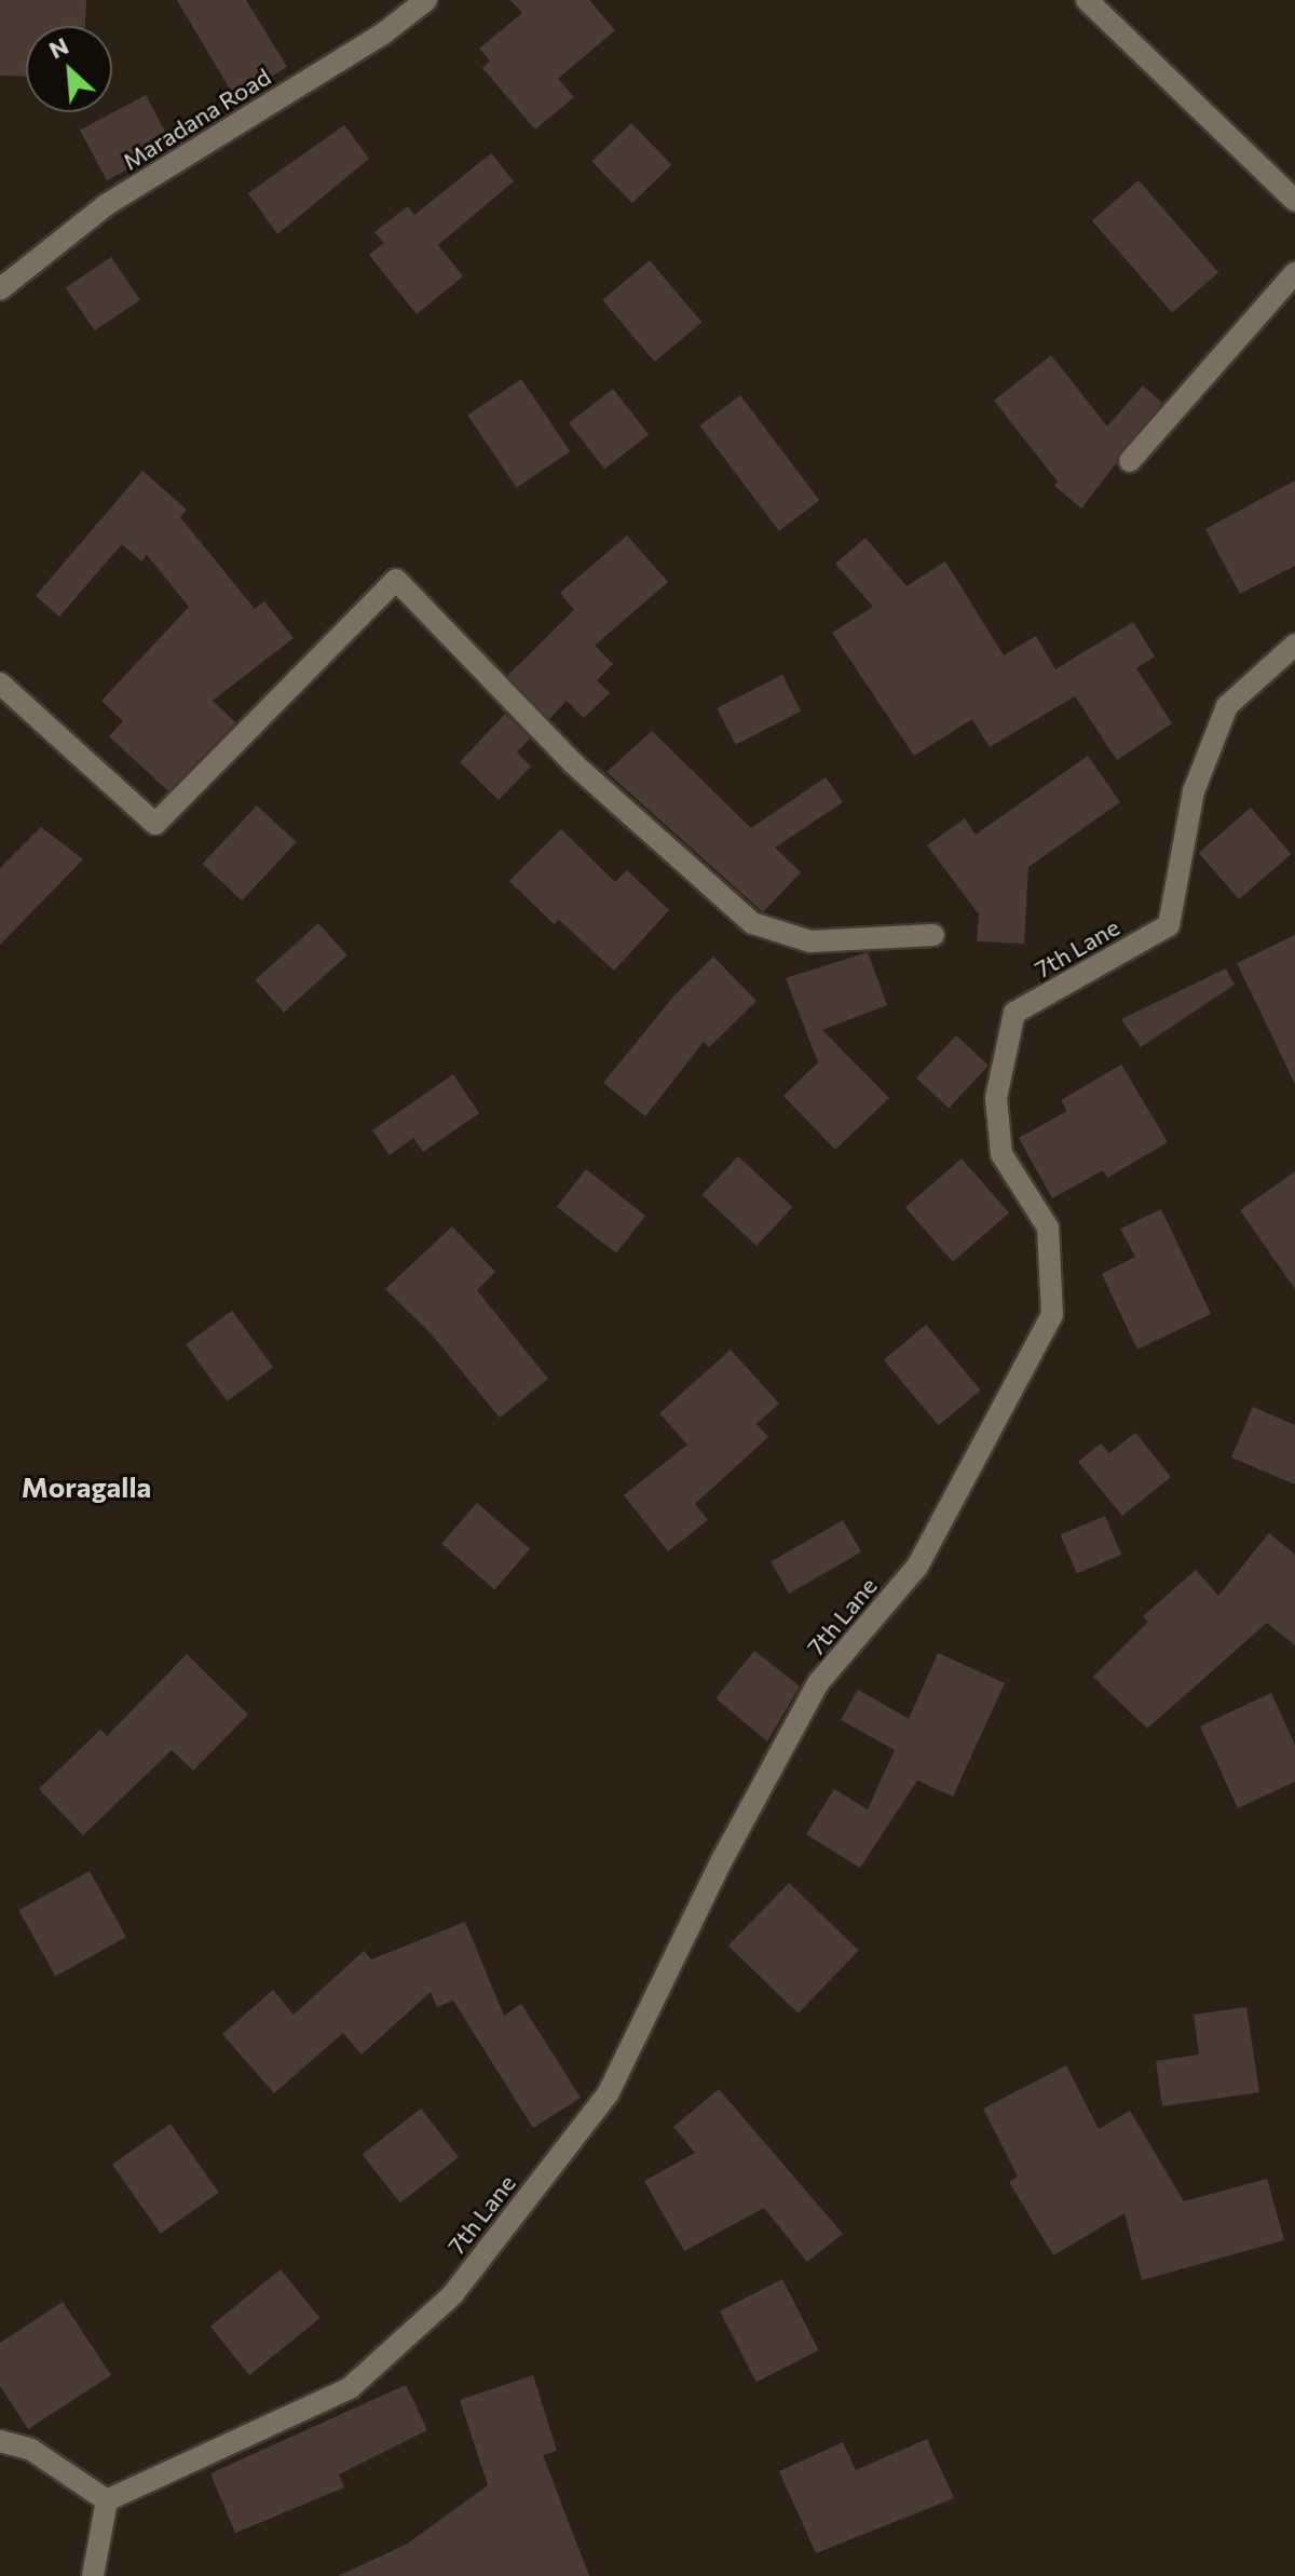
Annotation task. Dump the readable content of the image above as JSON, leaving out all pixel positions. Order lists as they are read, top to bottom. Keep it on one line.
{"streets":{"street":["Maradana Road","7th Lane"]},"districts":["Moragalla"],"north":"top left"}
